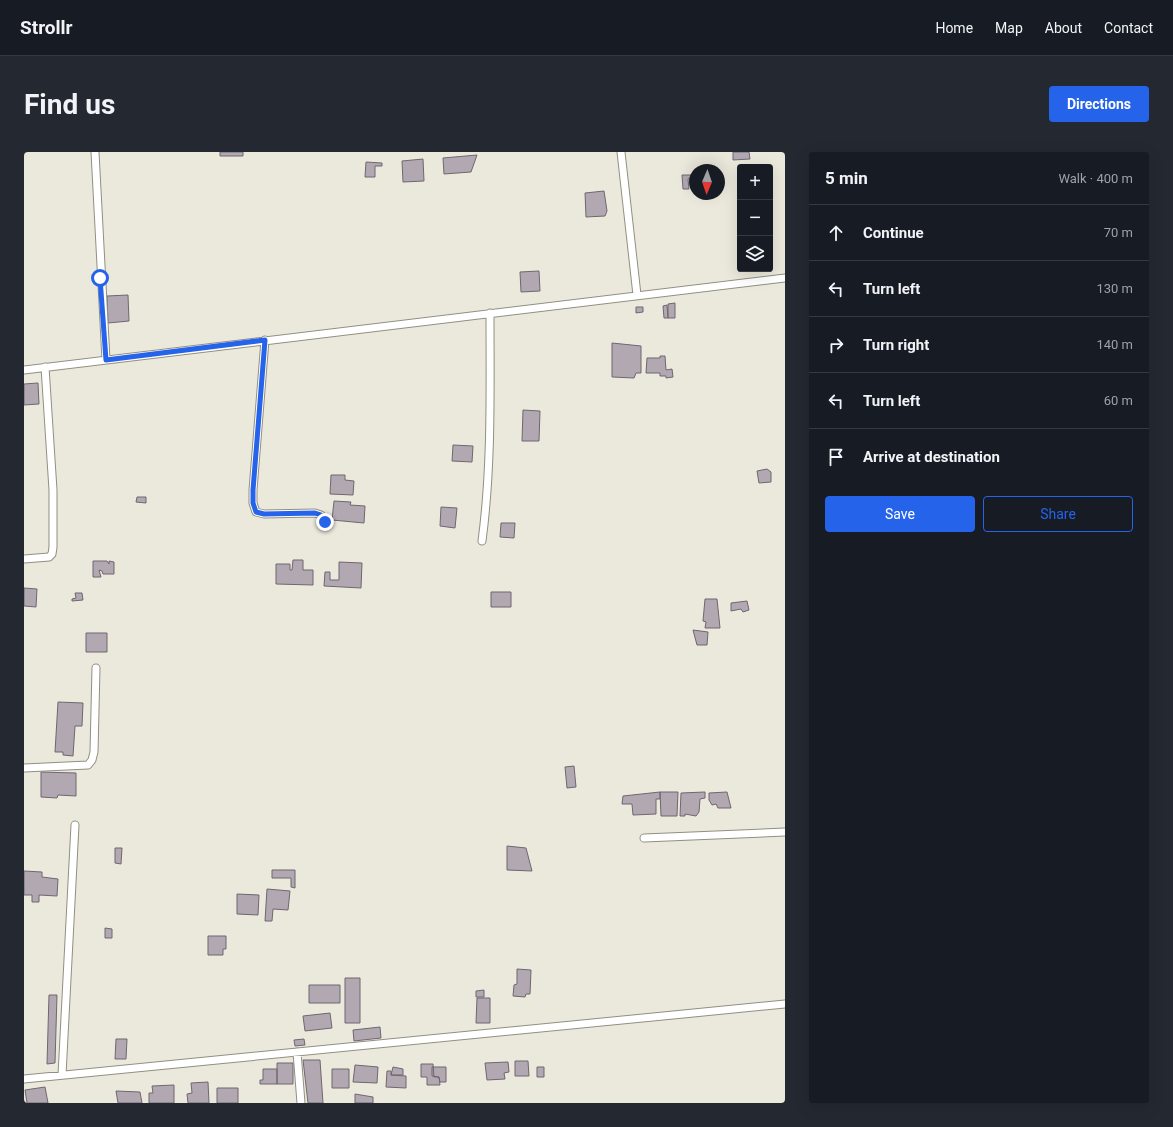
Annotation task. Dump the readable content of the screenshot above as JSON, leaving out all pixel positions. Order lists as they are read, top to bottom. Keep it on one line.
{"north":"bottom","page":{"header":"Strollr","nav":["Home","Map","About","Contact"],"buttons":["Directions",["Save","Share"]],"title":"Find us","heading":["5 min","Walk · 400 m"],"map_buttons":["+","−"],"list":[["Continue","70 m"],["Turn left","130 m"],["Turn right","140 m"],["Turn left","60 m"],"Arrive at destination"]}}
